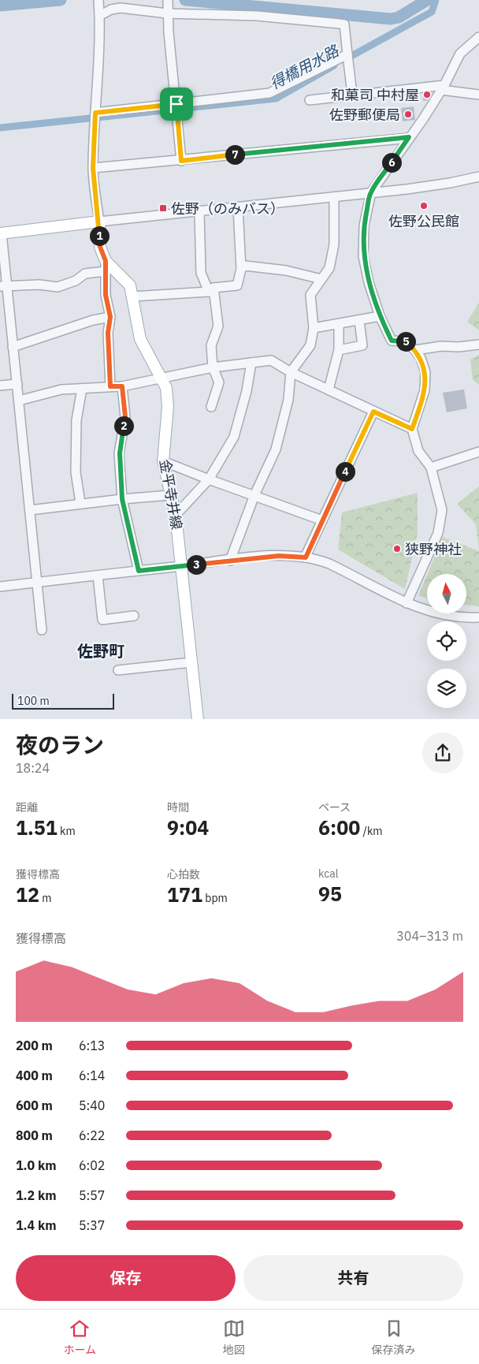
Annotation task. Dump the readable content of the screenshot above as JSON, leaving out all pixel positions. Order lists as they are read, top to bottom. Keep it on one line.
{"streets":{"main road":["金平寺井線"]},"districts":["佐野町"],"water":["得橋用水路"],"places":{"other":["和菓司 中村屋","佐野郵便局","佐野公民館","狭野神社"],"transit":["佐野（のみバス）"]},"scale_bar":"100 m","north":"top","page":{"pins":["7","6","1","5","2","4","3"],"scale":"100 m","heading":["夜のラン","18:24"],"stats":[["距離","1.51 km"],["時間","9:04"],["ペース","6:00 /km"],["獲得標高","12 m"],["心拍数","171 bpm"],["kcal","95"]],"chart":["獲得標高","304–313 m"],"list":[{"name":"200 m","note":"6:13"},{"name":"400 m","note":"6:14"},{"name":"600 m","note":"5:40"},{"name":"800 m","note":"6:22"},{"name":"1.0 km","note":"6:02"},{"name":"1.2 km","note":"5:57"},{"name":"1.4 km","note":"5:37"}],"buttons":["保存","共有"],"tabs":["ホーム","地図","保存済み"]}}
